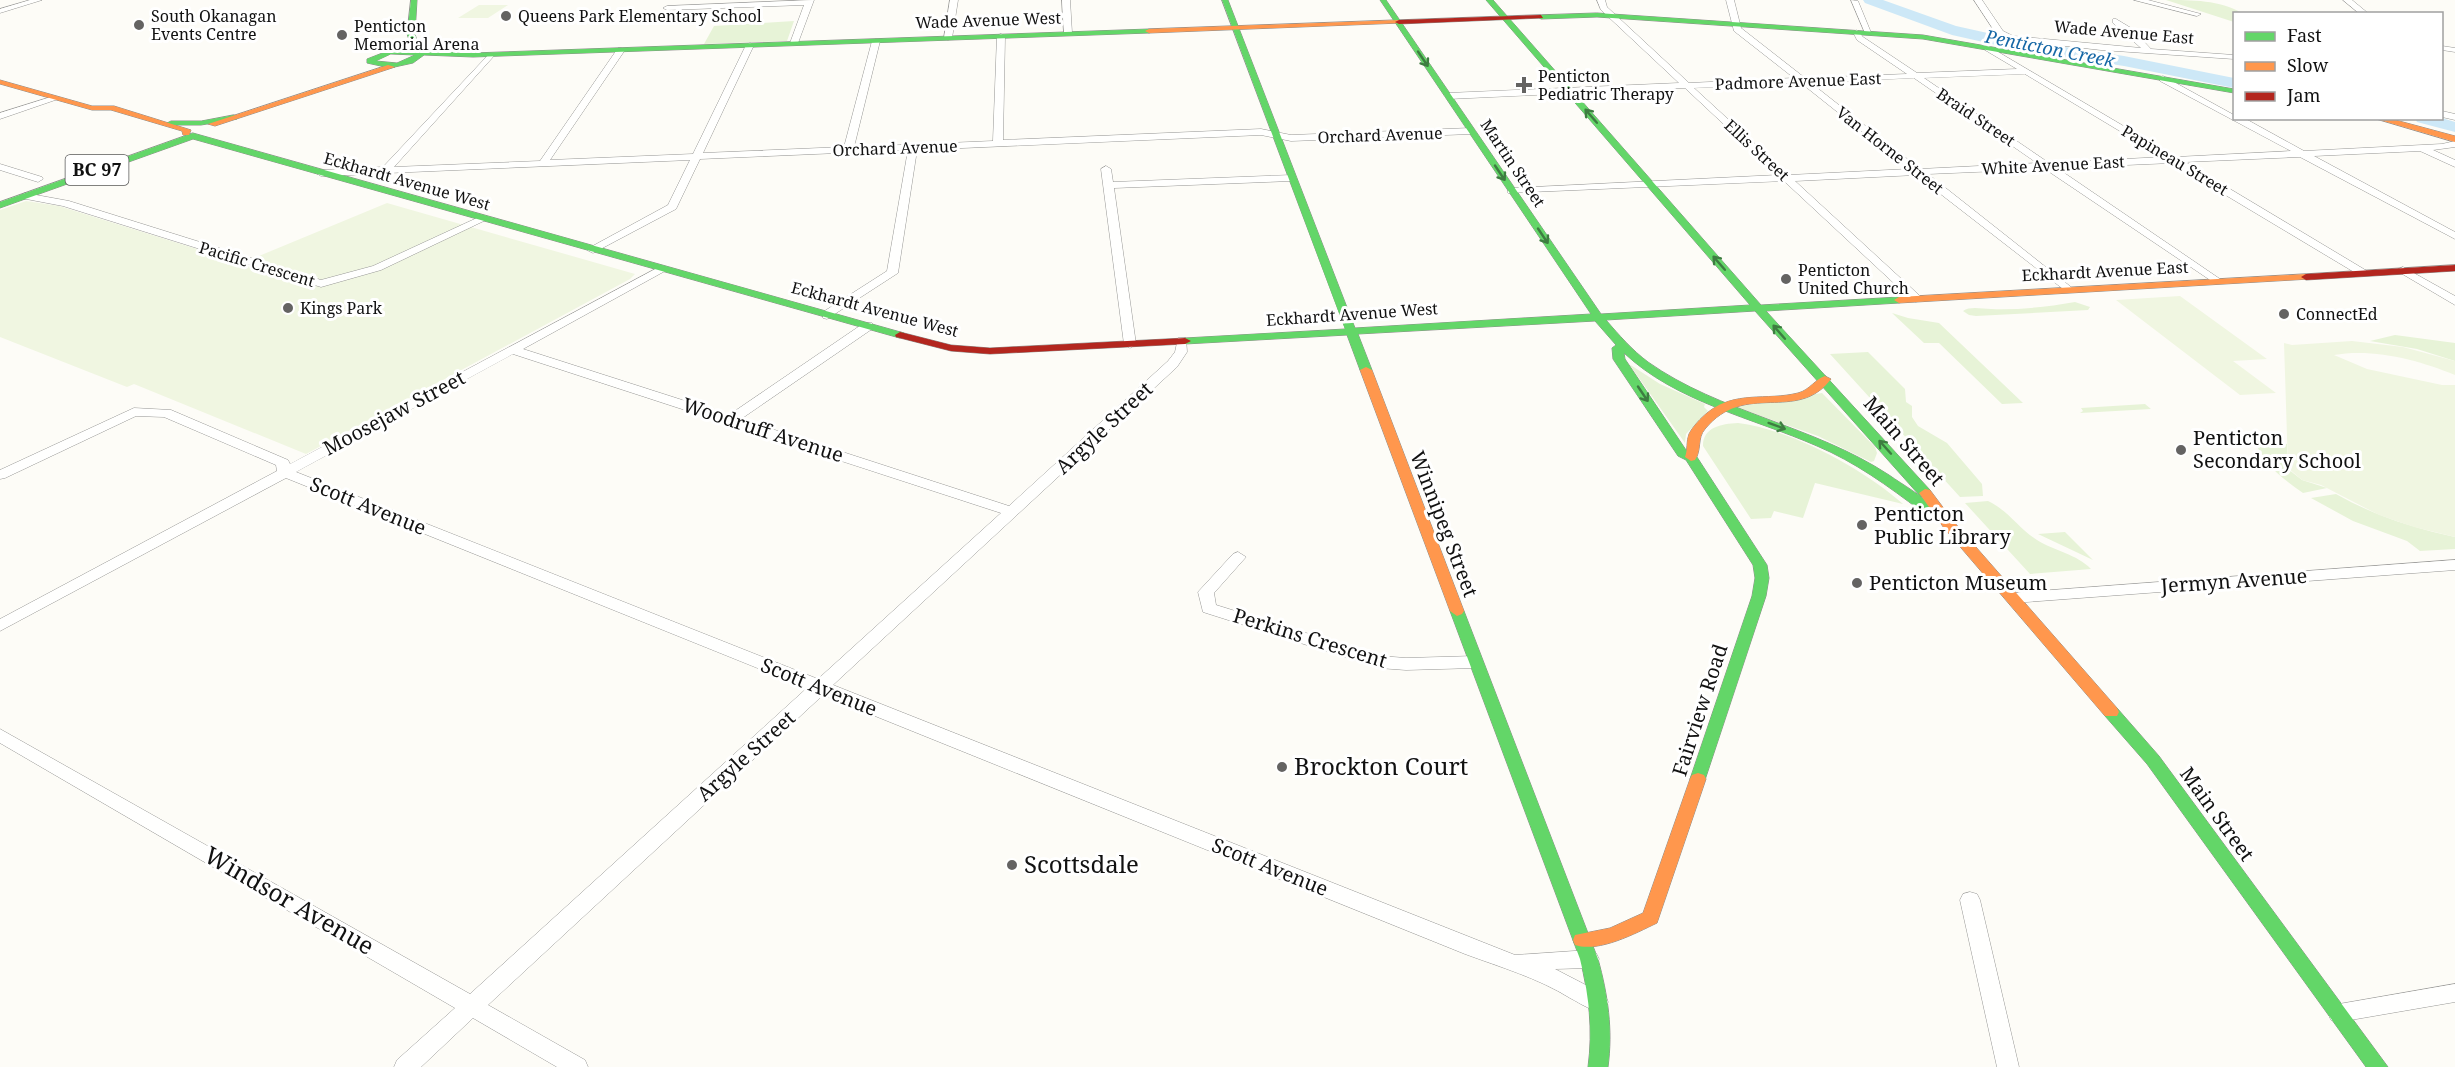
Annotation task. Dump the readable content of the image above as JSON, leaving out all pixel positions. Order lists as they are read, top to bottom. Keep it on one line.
{"streets":{"main road":["Wade Avenue West","Martin Street","BC 97","Eckhardt Avenue West","Eckhardt Avenue East","Main Street","Winnipeg Street","Fairview Road"],"street":["Wade Avenue East","Padmore Avenue East","Braid Street","Orchard Avenue","Ellis Street","Van Horne Street","Papineau Street","White Avenue East","Pacific Crescent","Moosejaw Street","Argyle Street","Woodruff Avenue","Scott Avenue","Jermyn Avenue","Perkins Crescent","Windsor Avenue"]},"crossings":[["Wade Avenue West","Martin Street"],["Wade Avenue West","Main Street"],["Wade Avenue West","Winnipeg Street"],["Padmore Avenue East","Braid Street"],["Padmore Avenue East","Ellis Street"],["Padmore Avenue East","Van Horne Street"],["Padmore Avenue East","Papineau Street"],["Padmore Avenue East","Martin Street"],["Padmore Avenue East","Main Street"],["Braid Street","White Avenue East"],["Braid Street","Eckhardt Avenue East"],["Orchard Avenue","Martin Street"],["Orchard Avenue","Eckhardt Avenue West"],["Orchard Avenue","Winnipeg Street"],["Ellis Street","White Avenue East"],["Ellis Street","Eckhardt Avenue East"],["Van Horne Street","White Avenue East"],["Van Horne Street","Eckhardt Avenue East"],["Papineau Street","White Avenue East"],["Papineau Street","Eckhardt Avenue East"],["Martin Street","White Avenue East"],["Martin Street","Eckhardt Avenue West"],["Martin Street","Main Street"],["Martin Street","Fairview Road"],["White Avenue East","Main Street"],["BC 97","Eckhardt Avenue West"],["BC 97","Pacific Crescent"],["Eckhardt Avenue West","Pacific Crescent"],["Eckhardt Avenue West","Eckhardt Avenue East"],["Eckhardt Avenue West","Moosejaw Street"],["Eckhardt Avenue West","Argyle Street"],["Eckhardt Avenue West","Main Street"],["Eckhardt Avenue West","Winnipeg Street"],["Eckhardt Avenue East","Main Street"],["Moosejaw Street","Woodruff Avenue"],["Moosejaw Street","Scott Avenue"],["Argyle Street","Woodruff Avenue"],["Argyle Street","Scott Avenue"],["Argyle Street","Windsor Avenue"],["Main Street","Jermyn Avenue"],["Scott Avenue","Winnipeg Street"],["Scott Avenue","Fairview Road"],["Winnipeg Street","Perkins Crescent"],["Winnipeg Street","Fairview Road"]],"one_way":["Martin Street","Main Street"],"water":["Penticton Creek"],"places":{"other":["Queens Park Elementary School","South Okanagan Events Centre","Penticton Memorial Arena","Penticton United Church","Kings Park","ConnectEd","Penticton Secondary School","Penticton Public Library","Penticton Museum","Brockton Court","Scottsdale"],"health":["Penticton Pediatric Therapy"]},"legend":["Fast","Slow","Jam"]}
